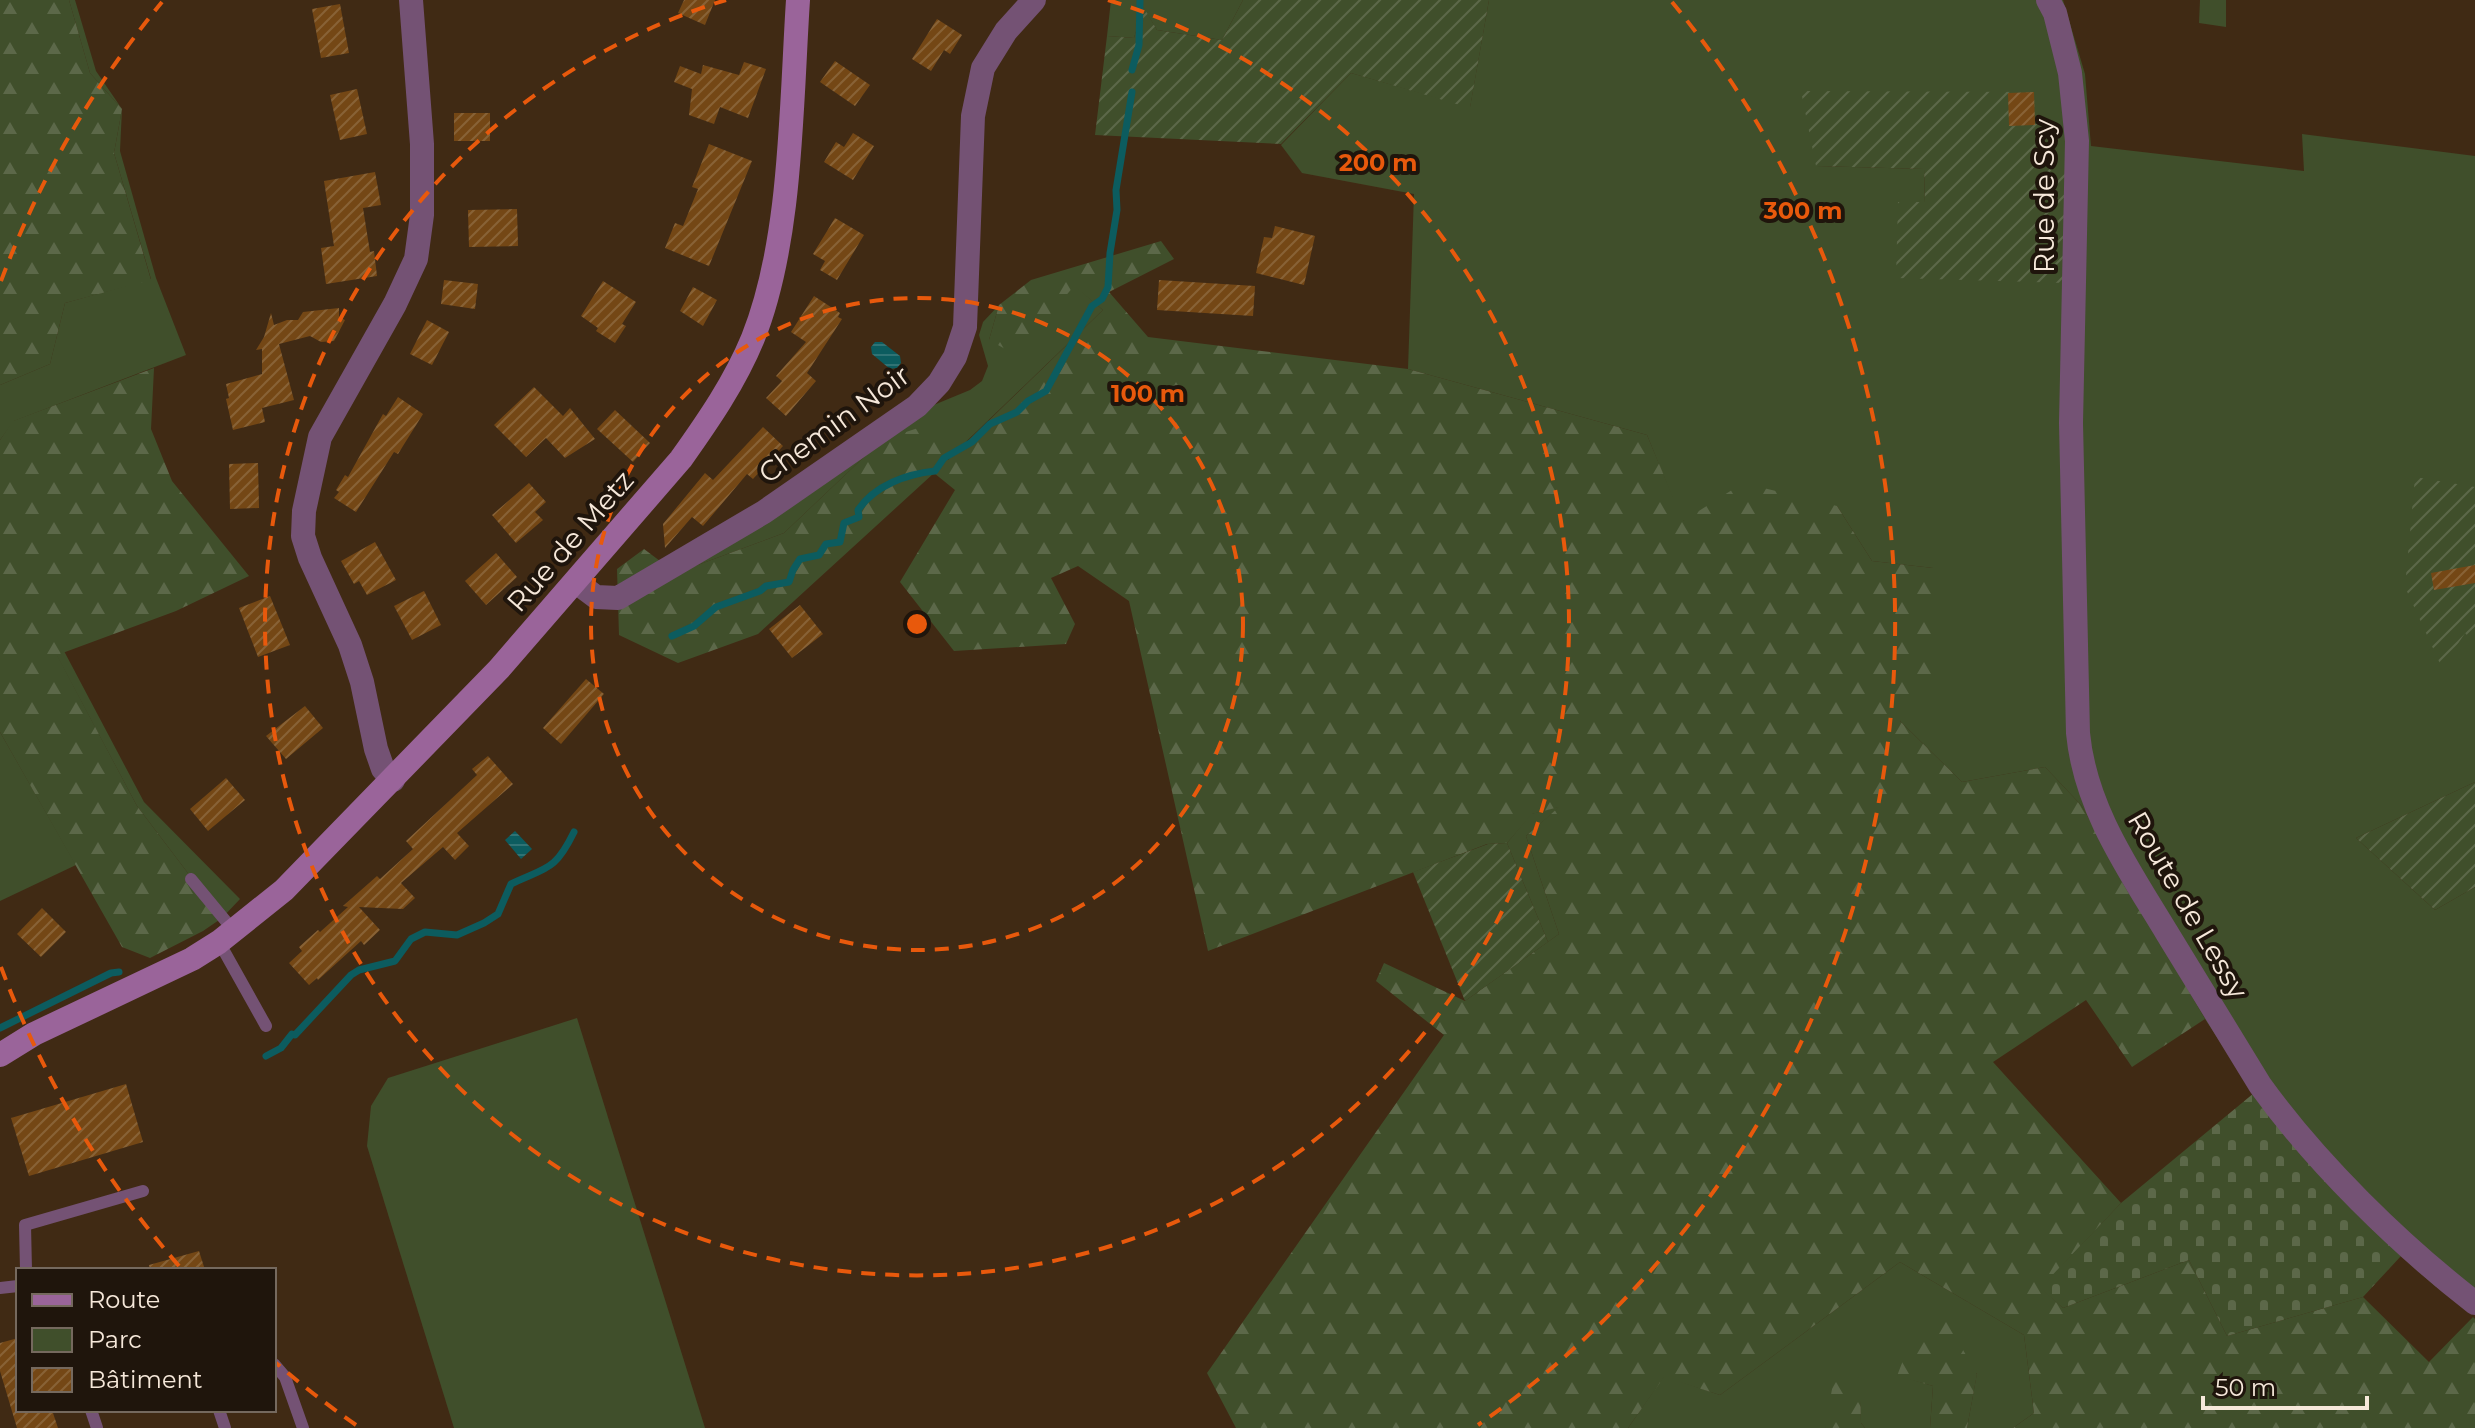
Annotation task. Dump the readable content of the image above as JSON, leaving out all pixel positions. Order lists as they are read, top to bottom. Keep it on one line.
{"streets":{"main road":["Rue de Metz"],"street":["Rue de Scy","Chemin Noir","Route de Lessy"]},"crossings":[["Rue de Scy","Route de Lessy"],["Chemin Noir","Rue de Metz"]],"legend":["Route","Parc","Bâtiment"],"scale_bar":"50 m","rings":["200 m","300 m","100 m"]}
